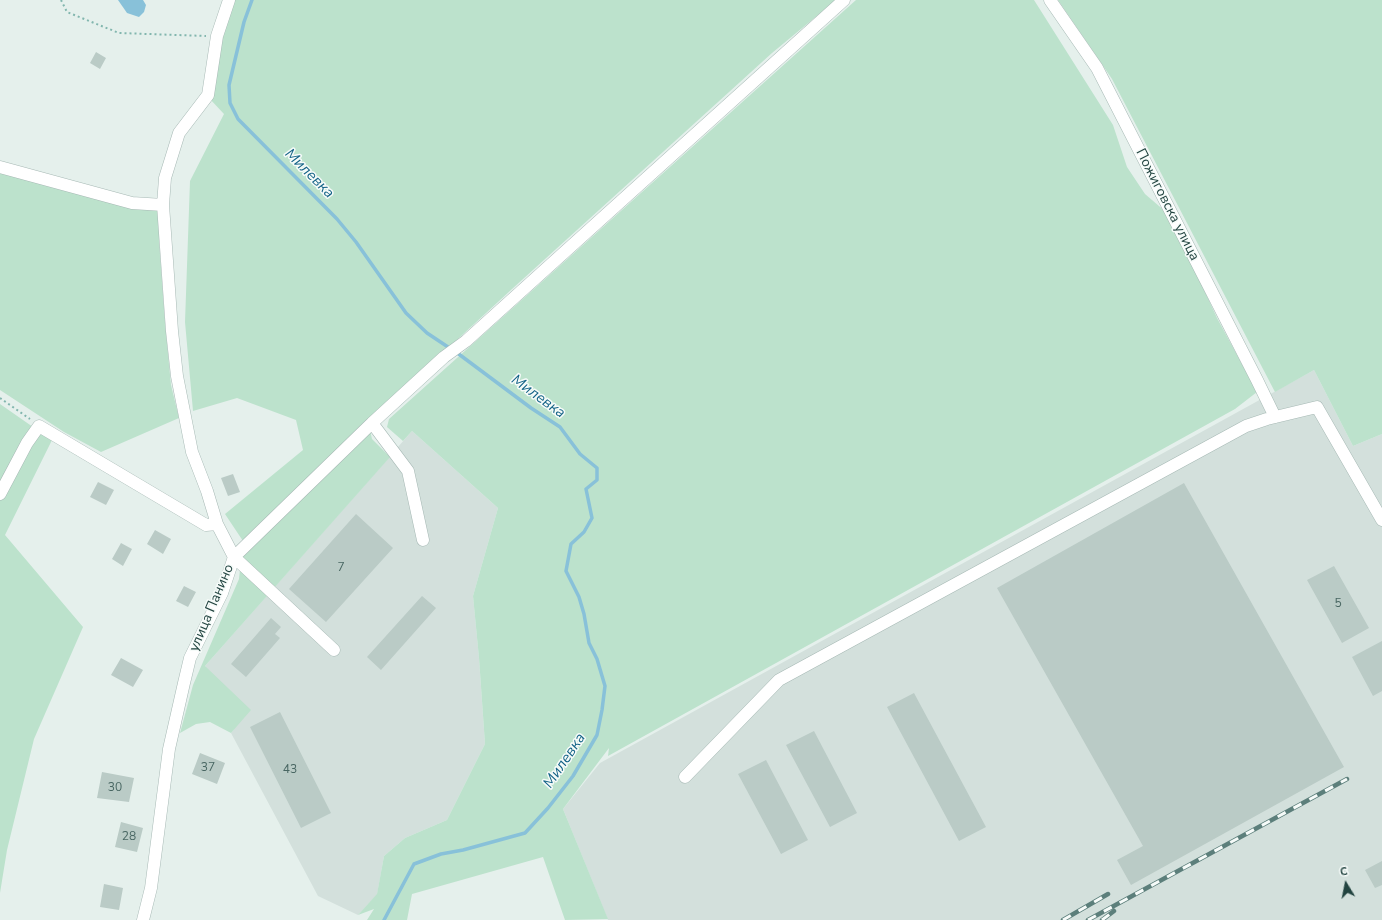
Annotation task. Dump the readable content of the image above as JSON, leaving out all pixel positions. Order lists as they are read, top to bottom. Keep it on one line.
{"streets":{"street":["Пожиговска улица","улица Панино"]},"water":["Милевка"],"house_numbers":["7","5","37","43","30","28"],"north":"top"}
